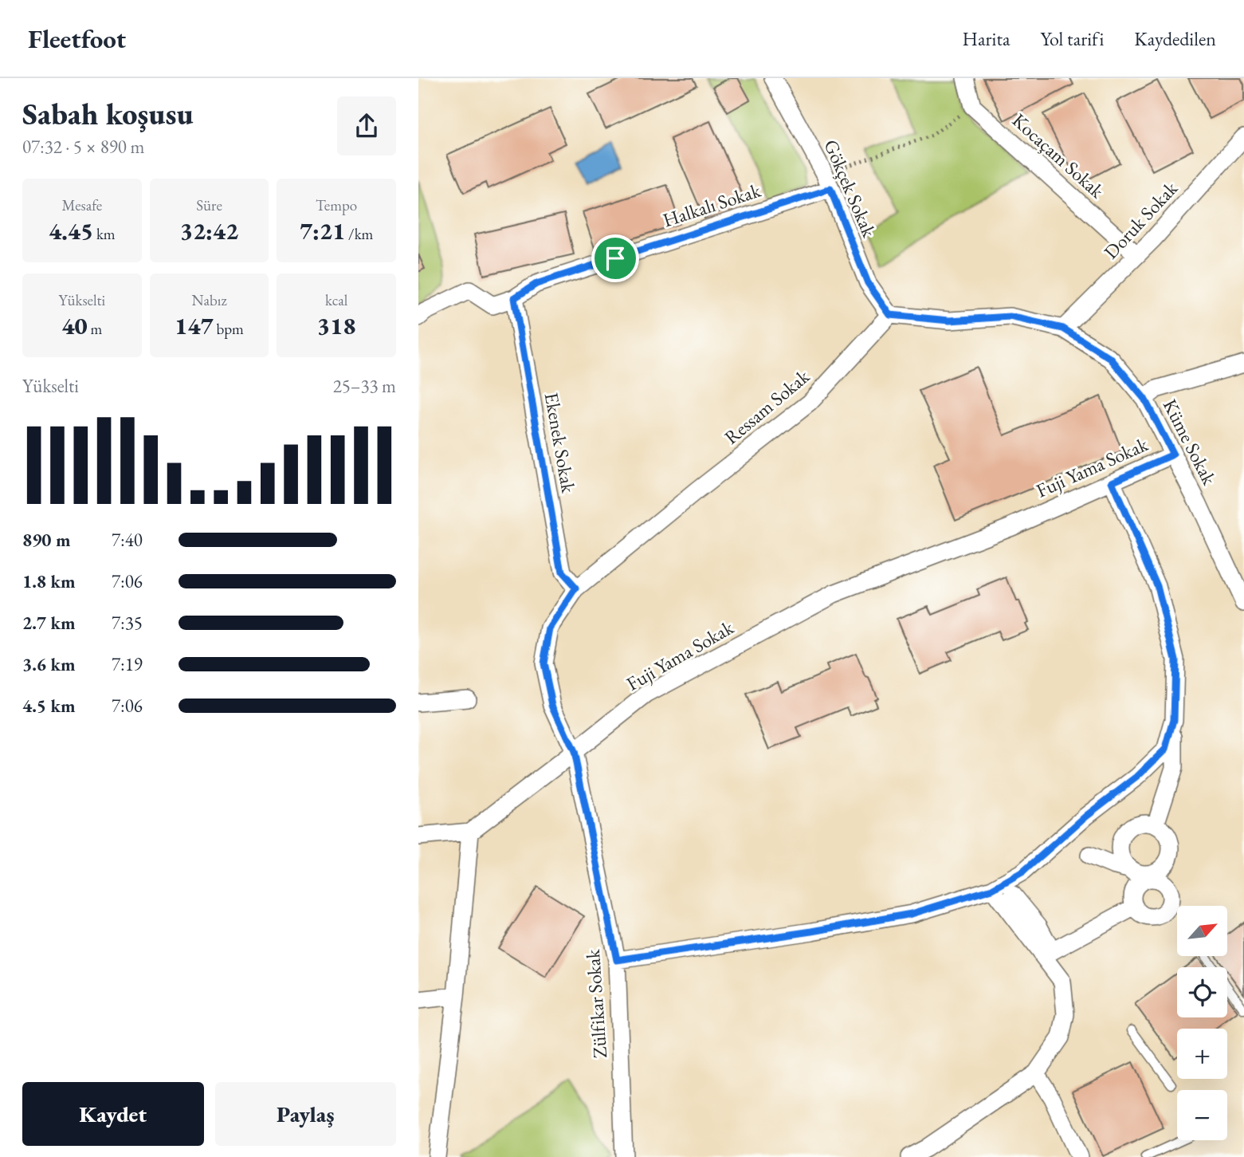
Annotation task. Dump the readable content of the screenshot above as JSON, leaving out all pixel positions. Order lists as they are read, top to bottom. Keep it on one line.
{"streets":{"street":["Kocaçam Sokak","Gökçek Sokak","Halkalı Sokak","Doruk Sokak","Ressam Sokak","Küme Sokak","Ekenek Sokak","Fuji Yama Sokak","Zülfikar Sokak"]},"crossings":[["Kocaçam Sokak","Doruk Sokak"],["Gökçek Sokak","Halkalı Sokak"],["Gökçek Sokak","Ressam Sokak"],["Halkalı Sokak","Ekenek Sokak"],["Doruk Sokak","Küme Sokak"],["Ressam Sokak","Ekenek Sokak"],["Ressam Sokak","Fuji Yama Sokak"],["Ressam Sokak","Zülfikar Sokak"],["Küme Sokak","Fuji Yama Sokak"],["Fuji Yama Sokak","Zülfikar Sokak"]],"north":"top right","page":{"header":"Fleetfoot","nav":["Harita","Yol tarifi","Kaydedilen"],"heading":["Sabah koşusu","07:32 · 5 × 890 m"],"stats":[["Mesafe","4.45 km"],["Süre","32:42"],["Tempo","7:21 /km"],["Yükselti","40 m"],["Nabız","147 bpm"],["kcal","318"]],"chart":["Yükselti","25–33 m"],"list":[{"name":"890 m","note":"7:40"},{"name":"1.8 km","note":"7:06"},{"name":"2.7 km","note":"7:35"},{"name":"3.6 km","note":"7:19"},{"name":"4.5 km","note":"7:06"}],"map_buttons":["+","−"],"buttons":["Kaydet","Paylaş"]}}
